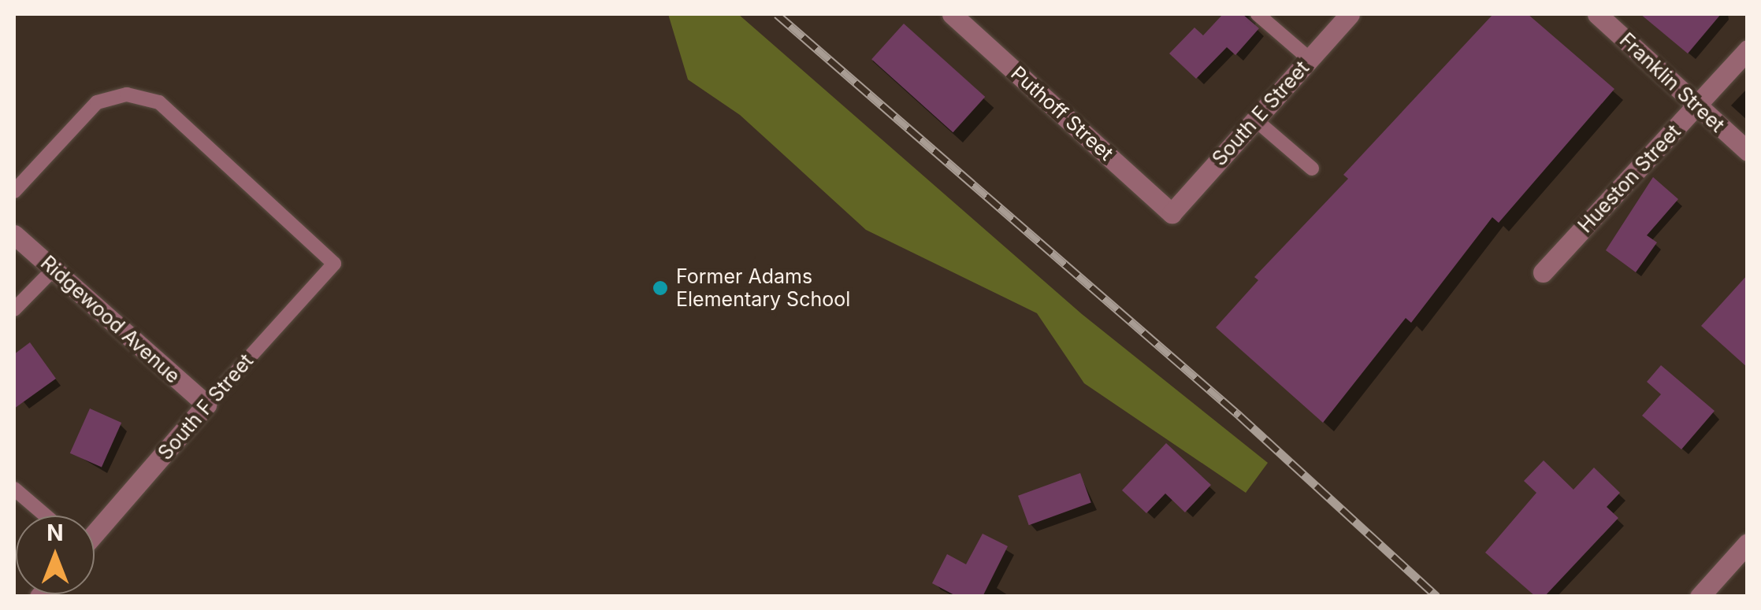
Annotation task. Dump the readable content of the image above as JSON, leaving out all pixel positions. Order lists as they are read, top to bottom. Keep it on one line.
{"streets":{"street":["Franklin Street","Puthoff Street","South E Street","Hueston Street","Ridgewood Avenue","South F Street"]},"crossings":[["Franklin Street","Hueston Street"],["Puthoff Street","South E Street"],["Ridgewood Avenue","South F Street"]],"places":["Former Adams Elementary School"],"north":"top"}
